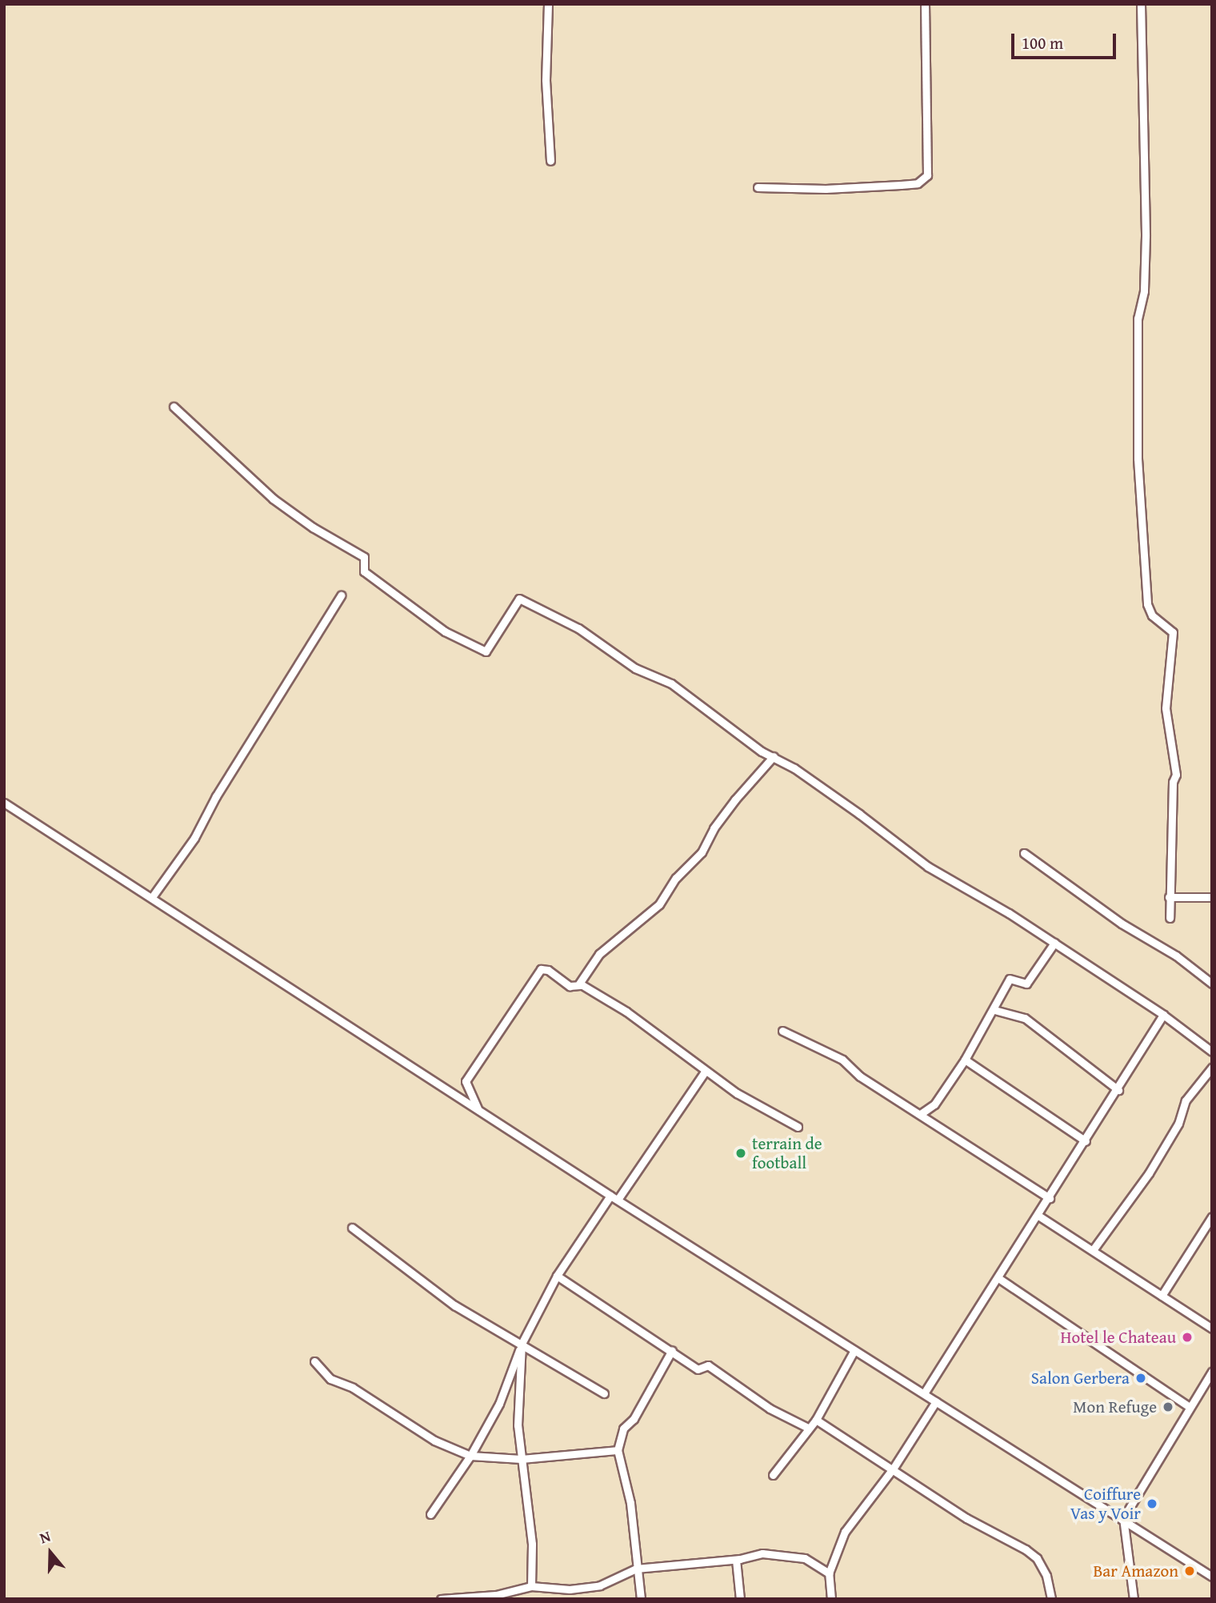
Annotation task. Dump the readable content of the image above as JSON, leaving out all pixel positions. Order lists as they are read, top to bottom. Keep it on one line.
{"places":["terrain de football","Hotel le Chateau","Salon Gerbera","Mon Refuge","Coiffure Vas y Voir","Bar Amazon"],"scale_bar":"100 m","north":"top"}
